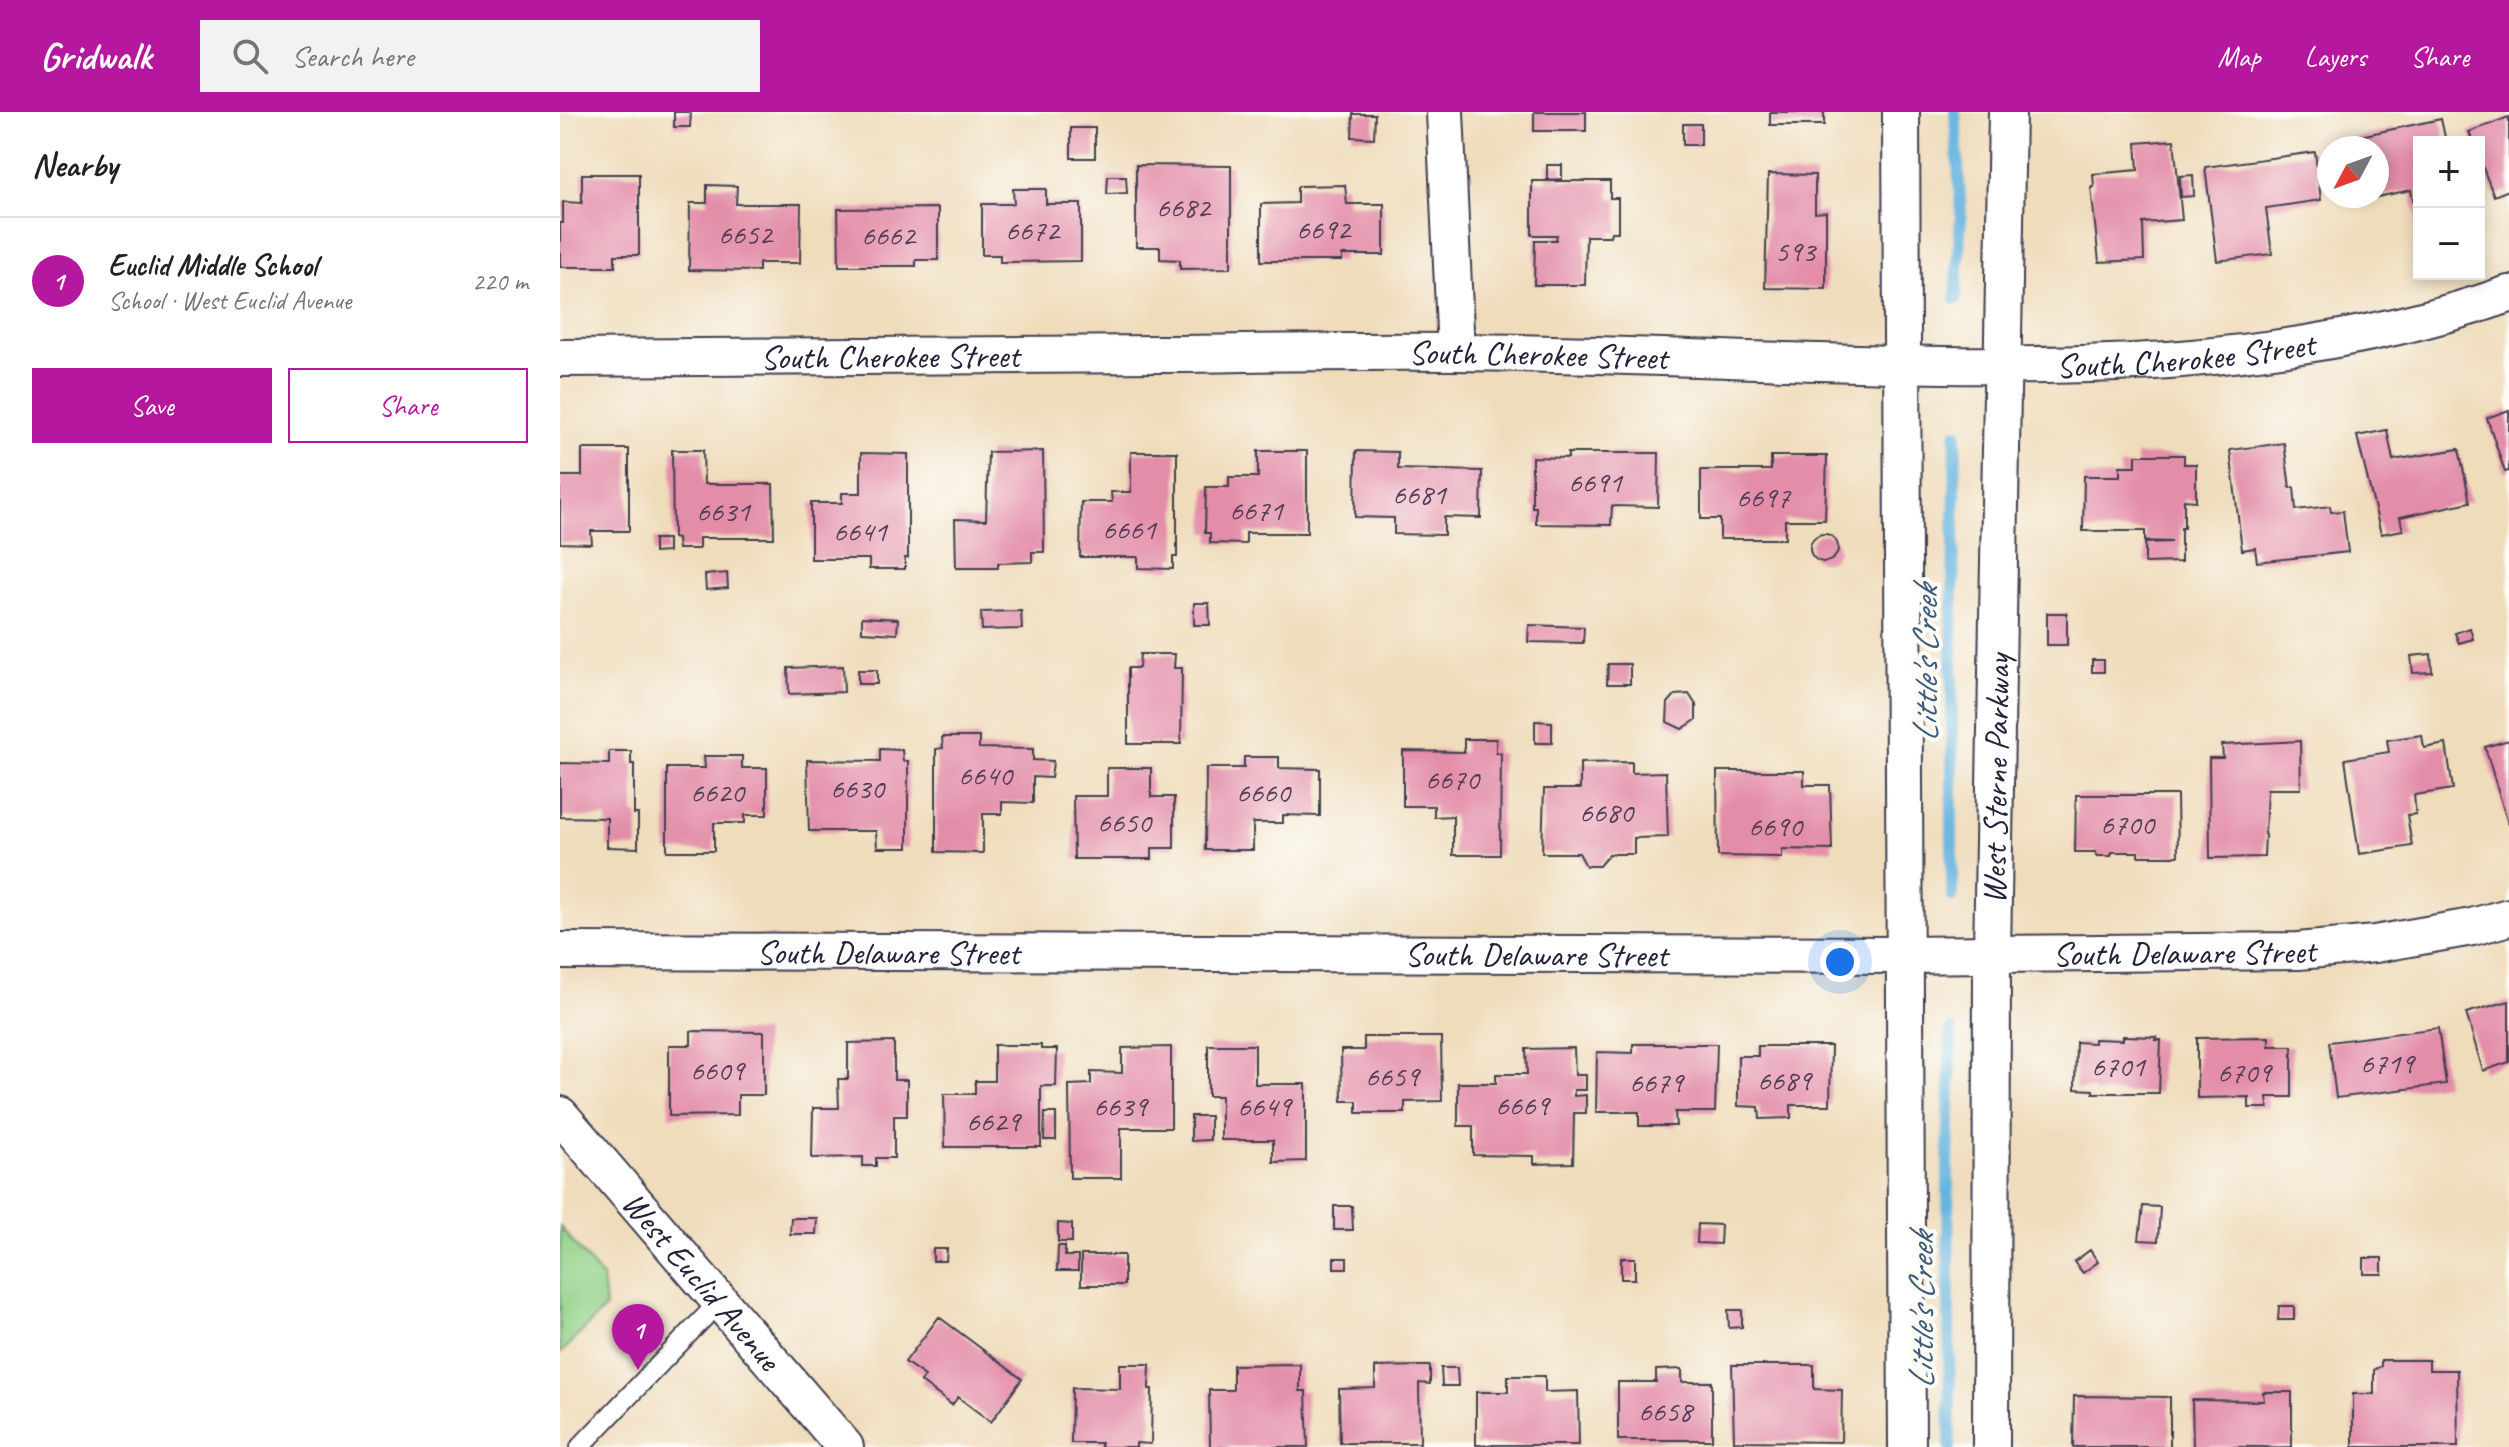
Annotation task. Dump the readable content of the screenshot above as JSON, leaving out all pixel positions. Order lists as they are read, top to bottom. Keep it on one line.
{"streets":{"street":["South Cherokee Street","West Sterne Parkway","South Delaware Street","West Euclid Avenue"]},"crossings":[["South Cherokee Street","West Sterne Parkway"],["West Sterne Parkway","South Delaware Street"]],"water":["Little's Creek"],"house_numbers":["6682","6692","6672","6652","6662","593","6691","6681","6697","6671","6631","6661","6641","6640","6670","6630","6620","6660","6680","6650","6700","6690","6719","6701","6609","6709","6659","6689","6679","6669","6639","6649","6629","6658"],"north":"bottom left","page":{"header":"Gridwalk","search":"Search here","nav":["Map","Layers","Share"],"heading":"Nearby","map_buttons":["+","−"],"list":[{"mark":"1","name":"Euclid Middle School","note":"School · West Euclid Avenue","value":"220 m"}],"buttons":["Save","Share"],"pins":"1"}}
